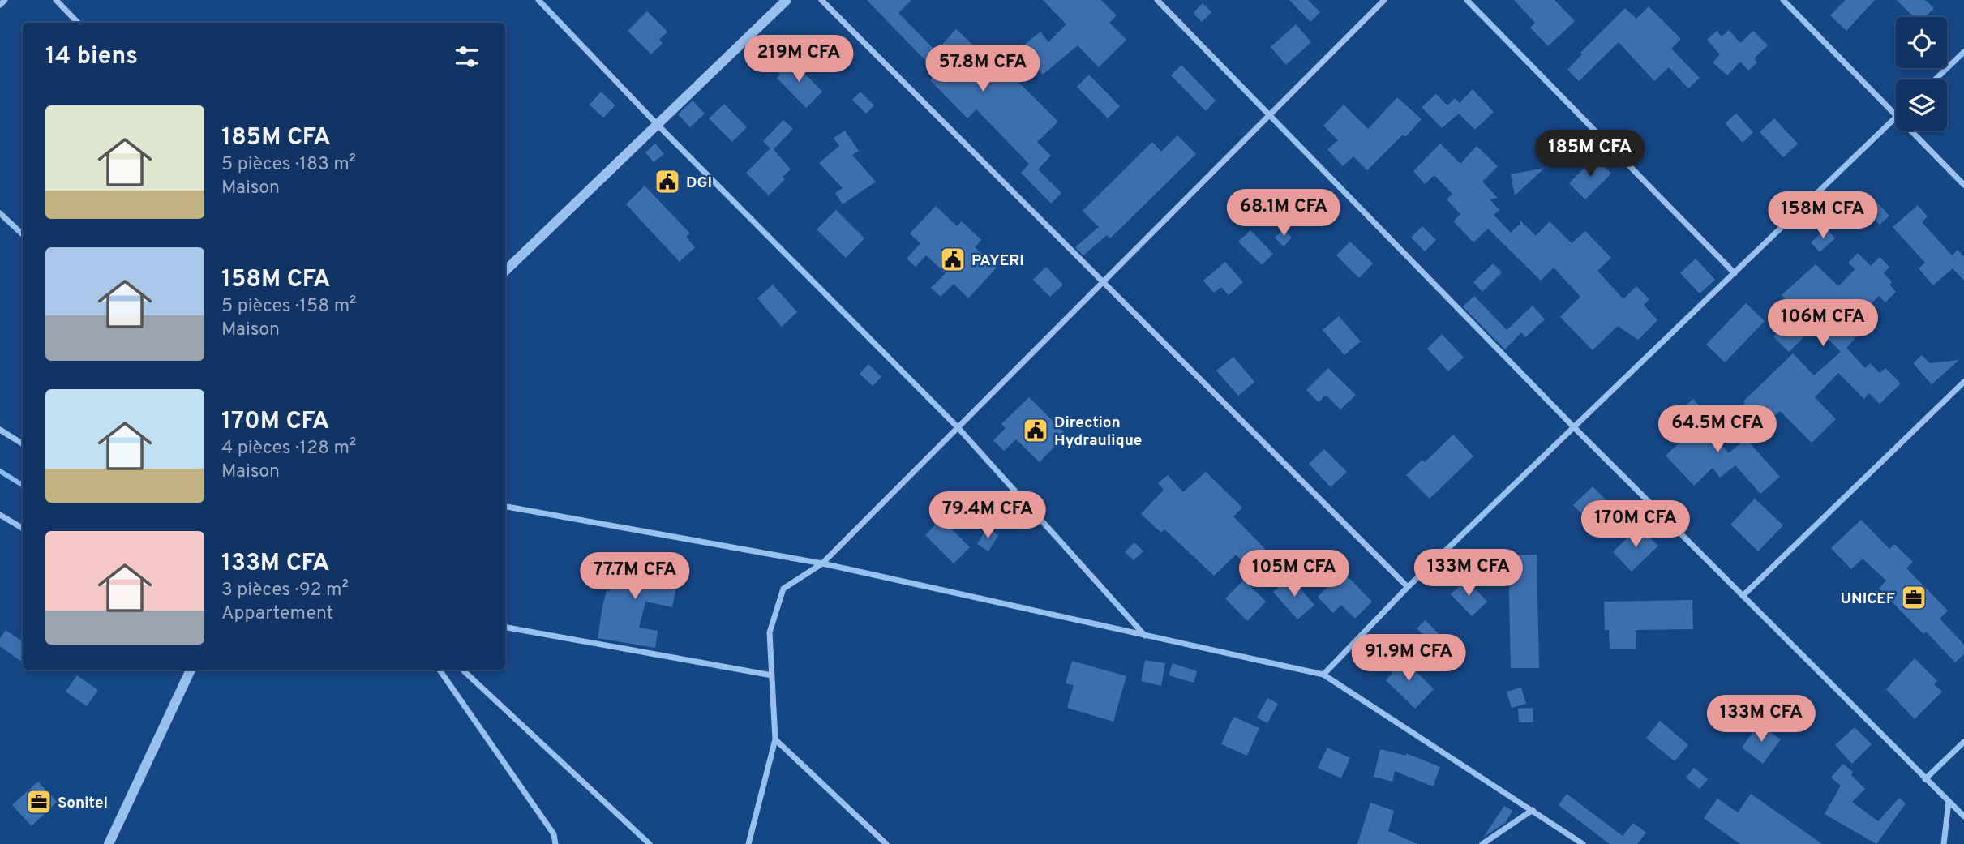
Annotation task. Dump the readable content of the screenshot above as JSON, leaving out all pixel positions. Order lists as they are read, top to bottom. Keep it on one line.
{"places":{"public building":["DGI","PAYERI","Direction Hydraulique"],"office":["UNICEF","Sonitel"]},"page":{"heading":"14 biens","price":["219M CFA","57.8M CFA","185M CFA","68.1M CFA","158M CFA","106M CFA","64.5M CFA","79.4M CFA","170M CFA","133M CFA","105M CFA","77.7M CFA","91.9M CFA","133M CFA"],"list":[{"name":"185M CFA","note":"5 pièces · 183 m² · Maison"},{"name":"158M CFA","note":"5 pièces · 158 m² · Maison"},{"name":"170M CFA","note":"4 pièces · 128 m² · Maison"},{"name":"133M CFA","note":"3 pièces · 92 m² · Appartement"}]}}
